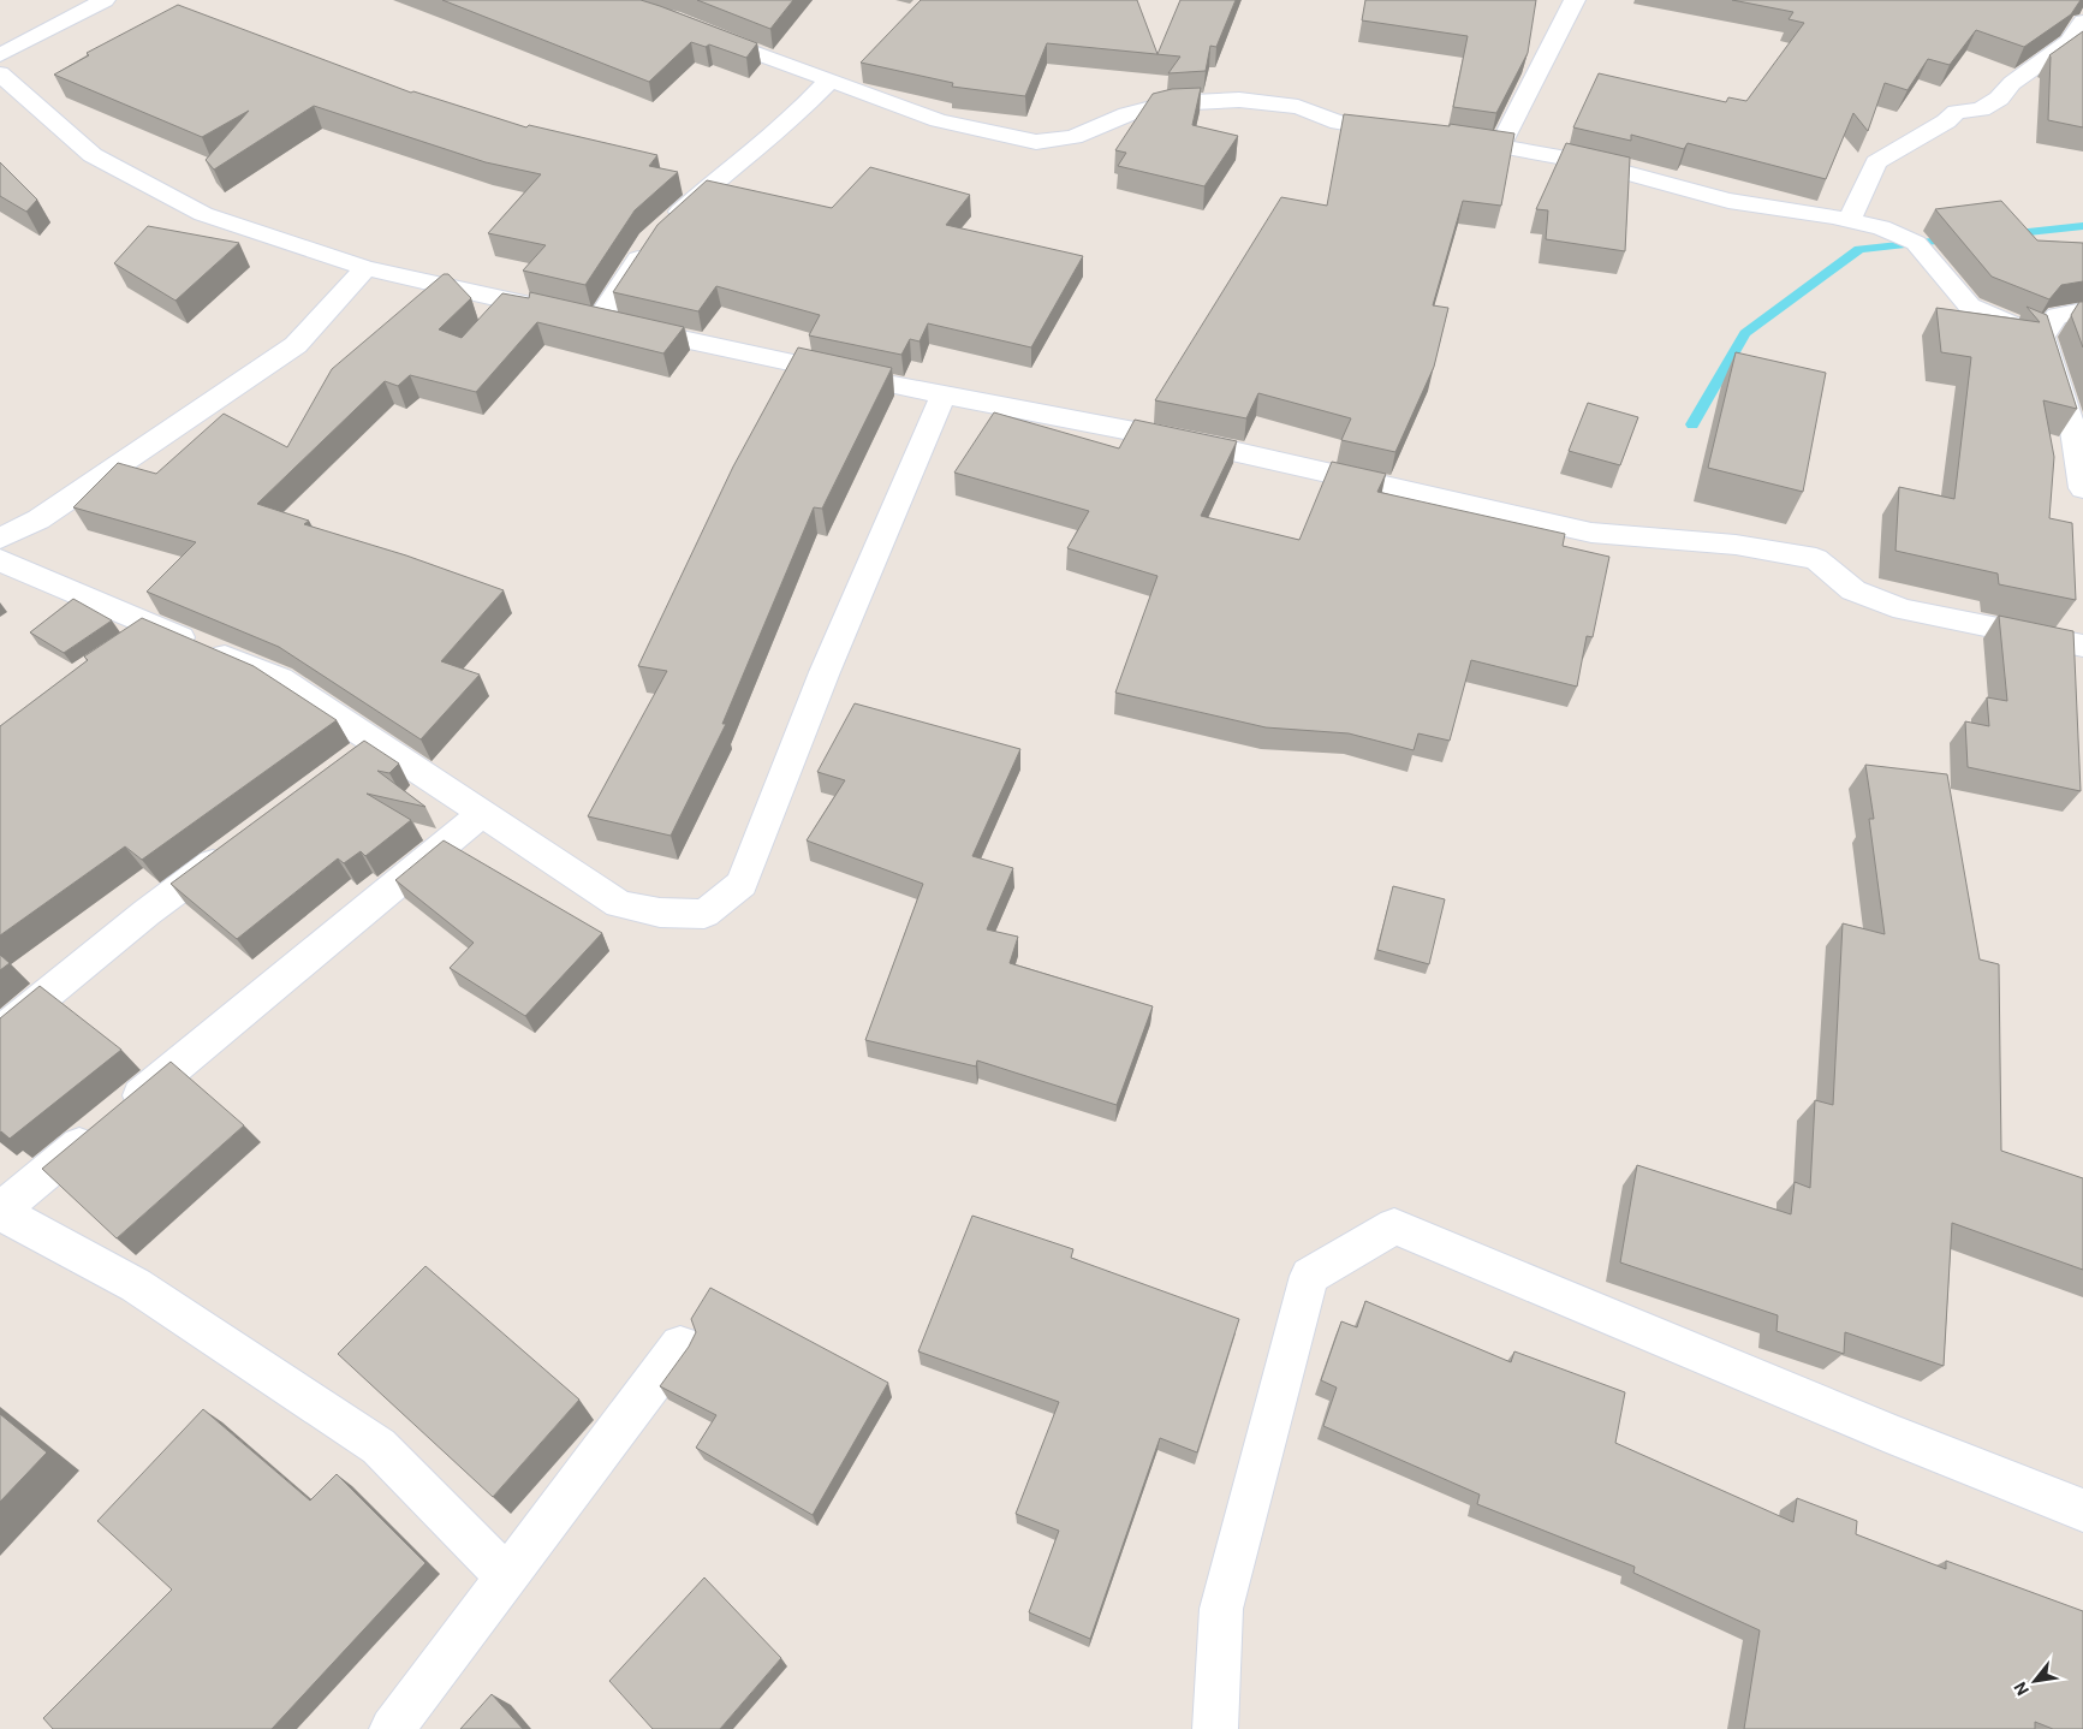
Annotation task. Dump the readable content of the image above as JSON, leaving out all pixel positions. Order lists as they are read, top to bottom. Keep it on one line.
{"north":"bottom left"}
